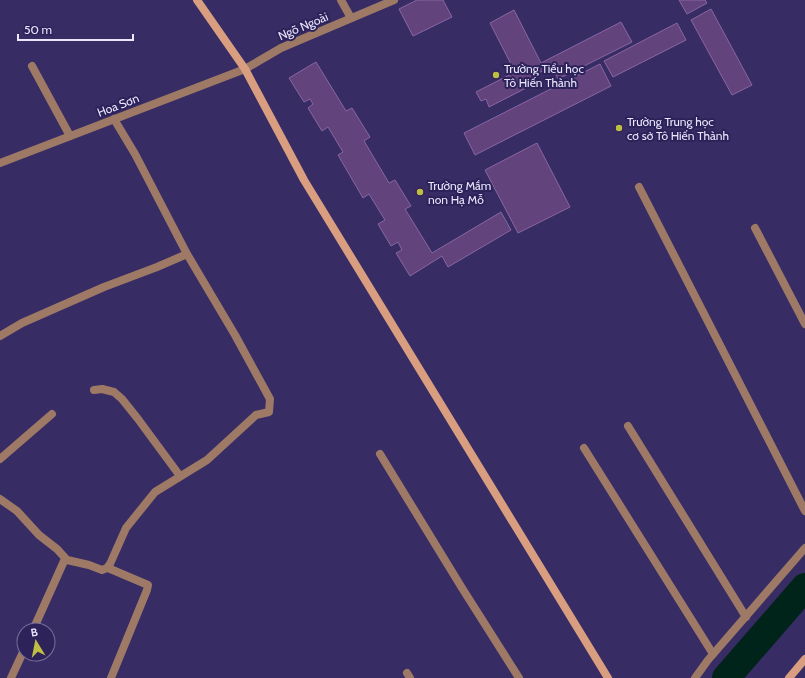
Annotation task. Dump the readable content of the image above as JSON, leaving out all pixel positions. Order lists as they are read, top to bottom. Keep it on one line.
{"streets":{"street":["Ngõ Ngoài","Hoa Sơn"]},"crossings":[["Ngõ Ngoài","Hoa Sơn"]],"places":["Trường Tiểu học Tô Hiến Thành","Trường Trung học cơ sở Tô Hiến Thành","Trường Mầm non Hạ Mỗ"],"scale_bar":"50 m","north":"top"}
